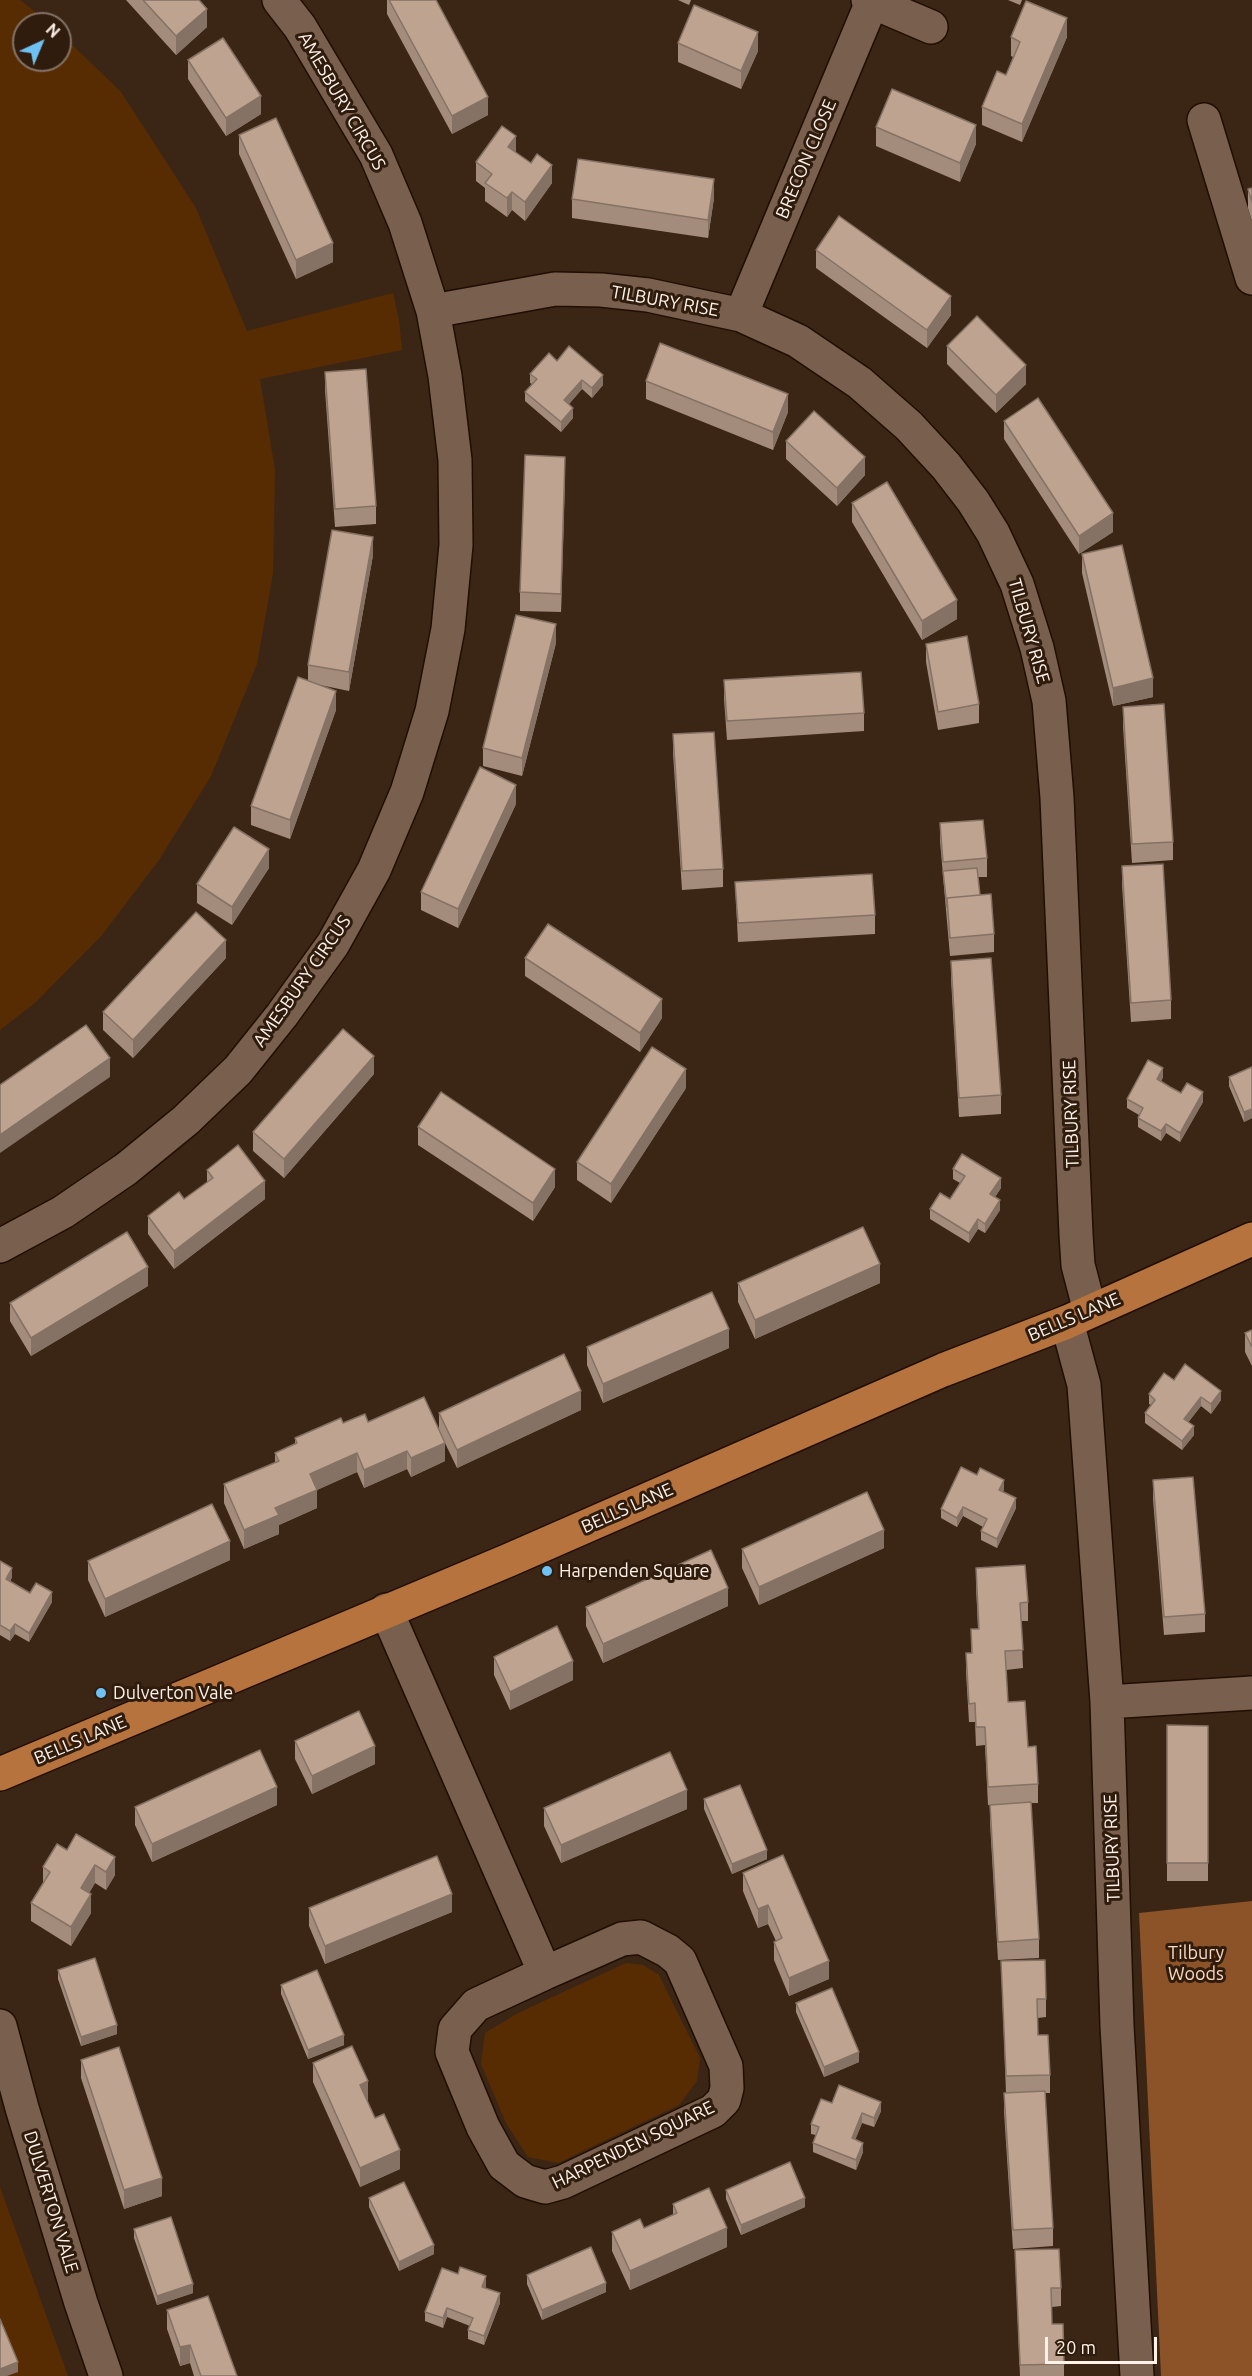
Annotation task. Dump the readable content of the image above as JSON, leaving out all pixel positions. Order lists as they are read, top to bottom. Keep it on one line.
{"streets":{"main road":["BELLS LANE"],"street":["AMESBURY CIRCUS","BRECON CLOSE","TILBURY RISE","HARPENDEN SQUARE","DULVERTON VALE"]},"crossings":[["AMESBURY CIRCUS","TILBURY RISE"],["BRECON CLOSE","TILBURY RISE"],["TILBURY RISE","BELLS LANE"]],"parks":["Tilbury Woods"],"places":["Harpenden Square","Dulverton Vale"],"scale_bar":"20 m","north":"top right"}
